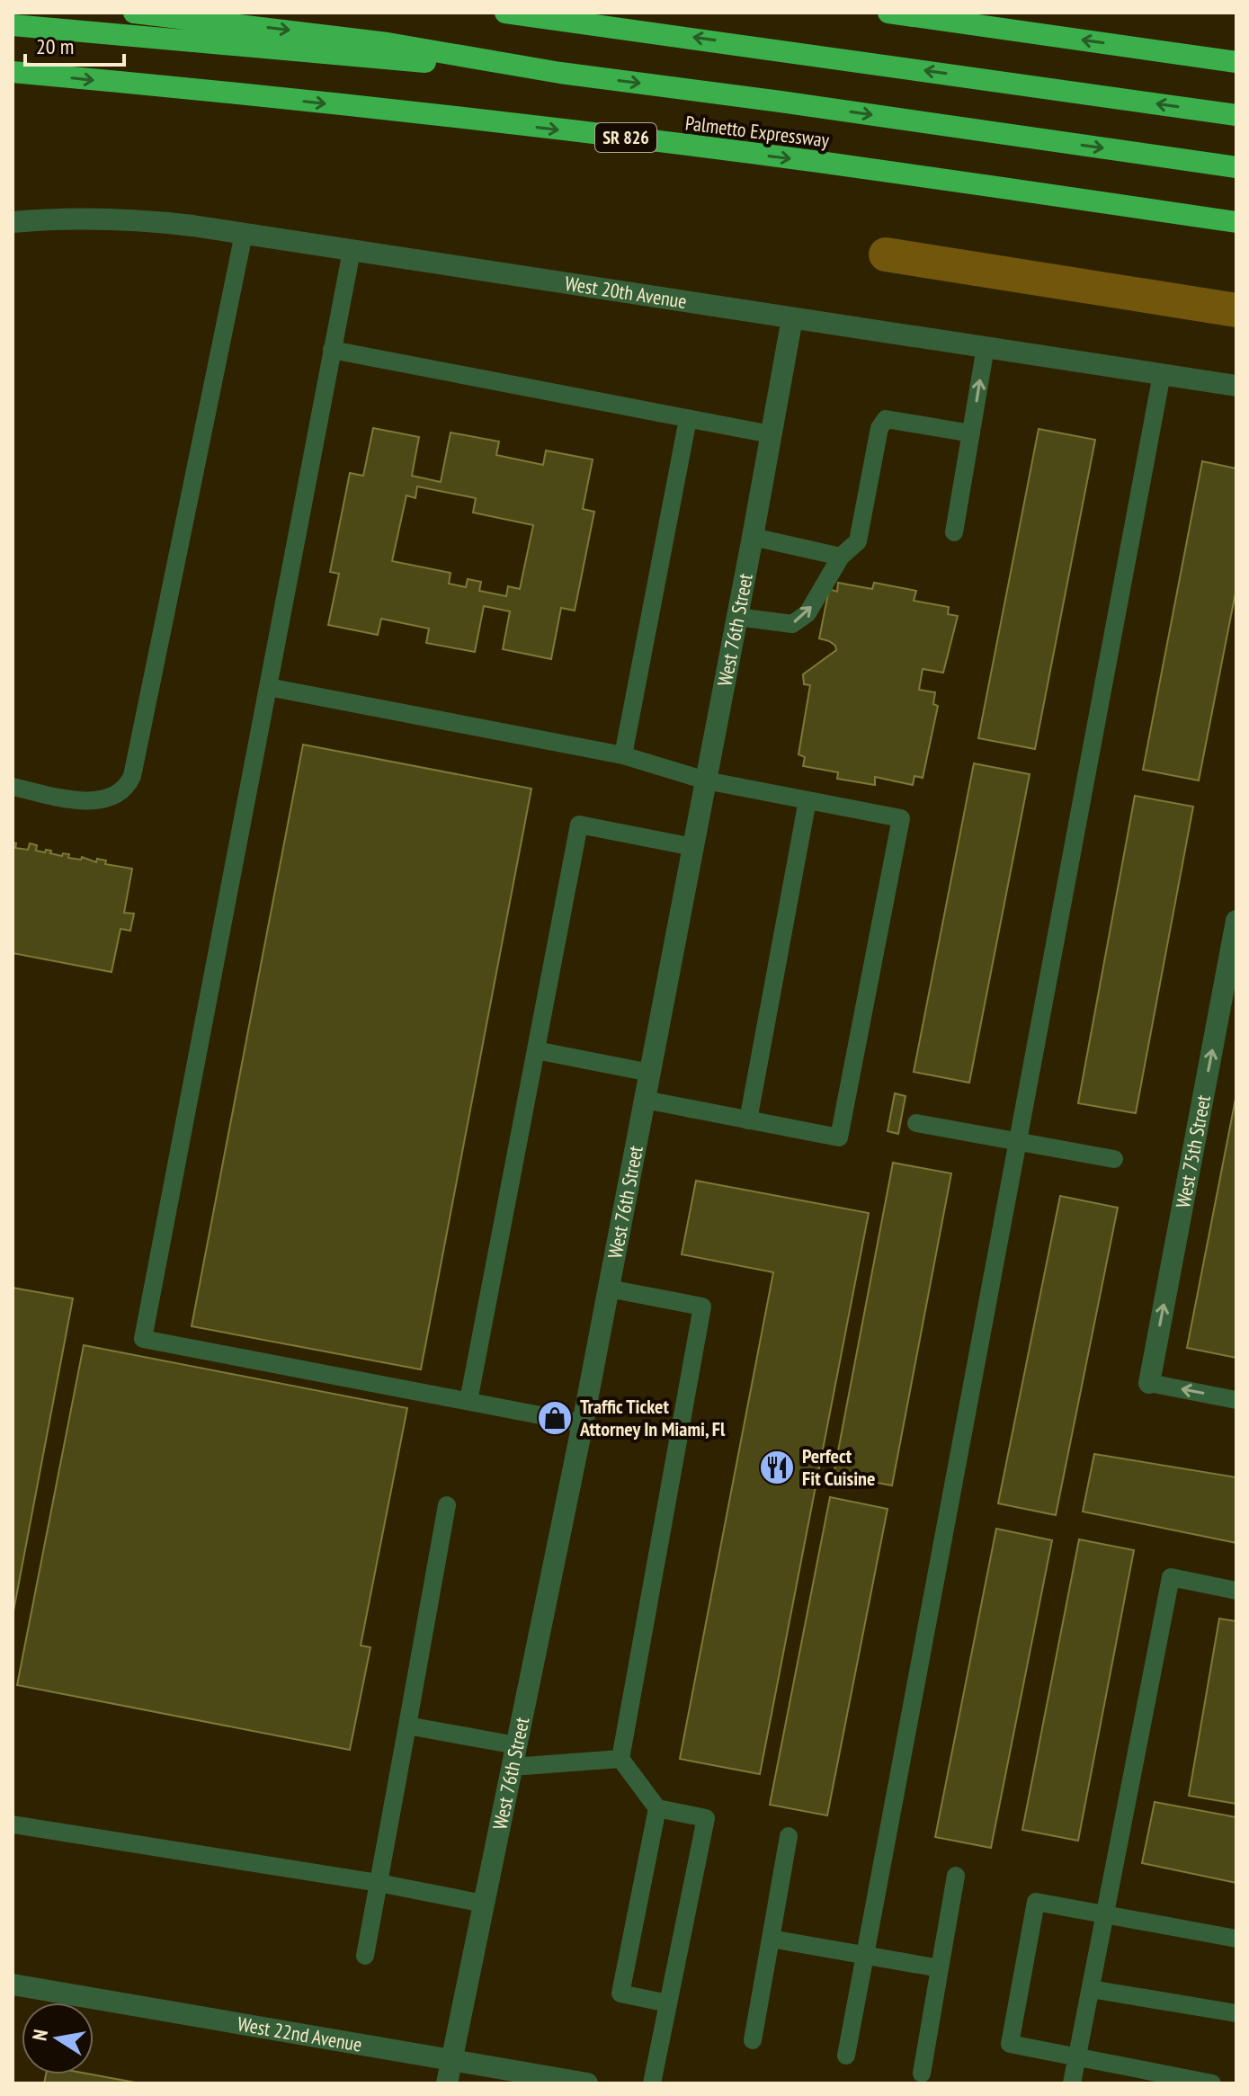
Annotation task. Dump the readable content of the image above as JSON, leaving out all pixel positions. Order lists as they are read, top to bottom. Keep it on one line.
{"streets":{"highway":["Palmetto Expressway","SR 826"],"street":["West 20th Avenue","West 76th Street","West 75th Street","West 22nd Avenue"]},"crossings":[["West 20th Avenue","West 76th Street"],["West 76th Street","West 22nd Avenue"]],"one_way":["West 75th Street"],"places":{"shop":["Traffic Ticket Attorney In Miami, Fl"],"restaurant":["Perfect Fit Cuisine"]},"scale_bar":"20 m","north":"left"}
